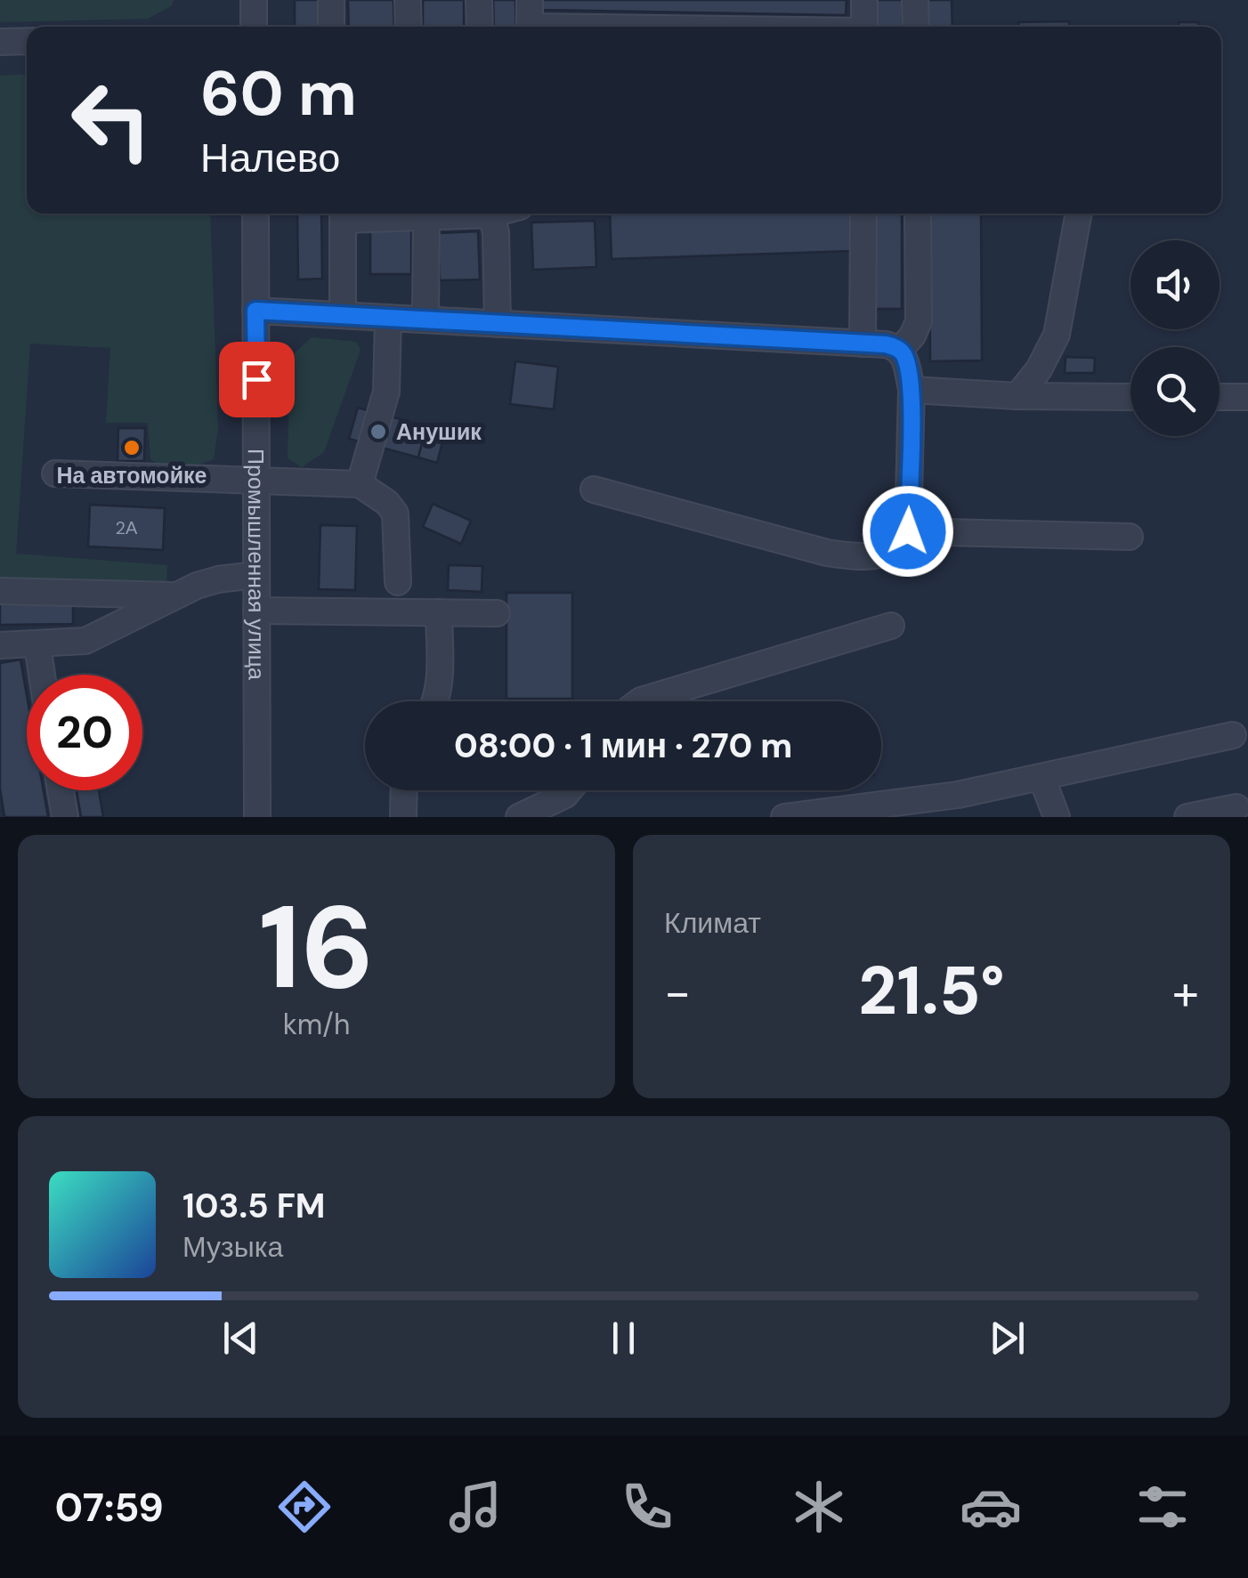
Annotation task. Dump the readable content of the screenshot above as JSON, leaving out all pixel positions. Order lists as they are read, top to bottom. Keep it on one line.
{"streets":{"street":["Промышленная улица"]},"places":["Анушик","На автомойке"],"house_numbers":["2А"],"page":{"turn":["60 m","Налево"],"limit":"20","trip":"08:00 · 1 мин · 270 m","tile":[["16","km/h"],"Климат"],"heat":["−","21.5°","+"],"song":["103.5 FM","Музыка"],"tabs":"07:59"}}
